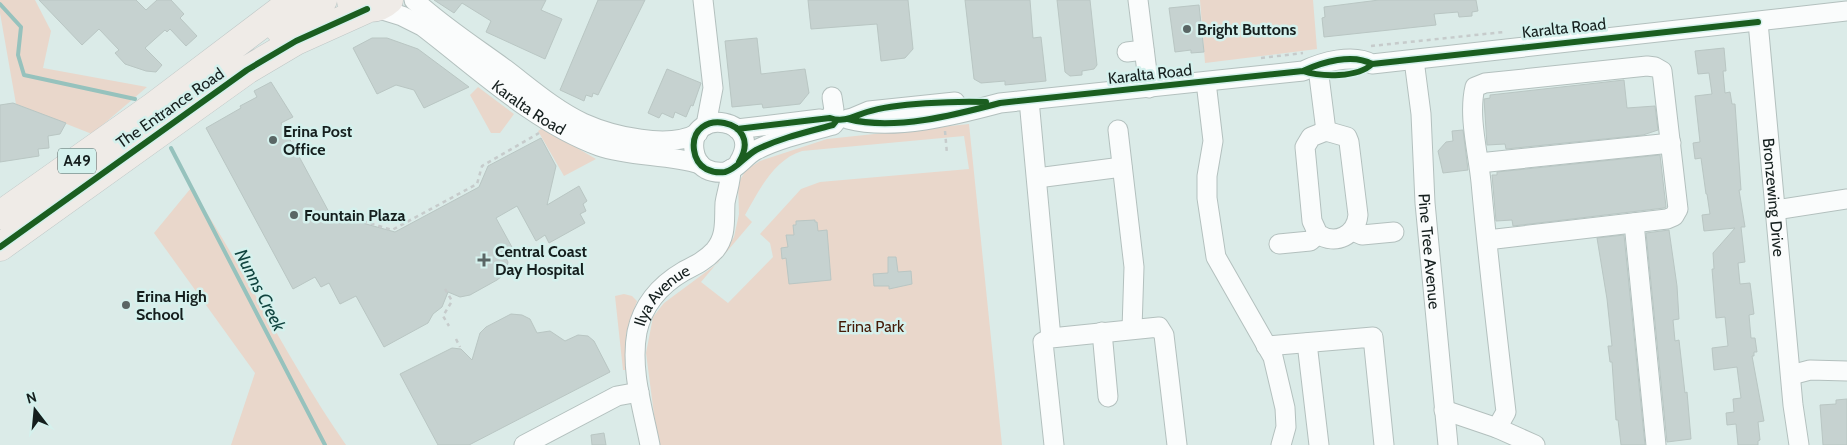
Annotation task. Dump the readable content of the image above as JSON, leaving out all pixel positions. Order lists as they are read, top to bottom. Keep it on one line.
{"streets":{"highway":["The Entrance Road","A49"],"street":["Karalta Road","Bronzewing Drive","Pine Tree Avenue","Ilya Avenue"]},"crossings":[["Karalta Road","The Entrance Road"],["Karalta Road","Bronzewing Drive"],["Karalta Road","Pine Tree Avenue"],["Karalta Road","Ilya Avenue"],["The Entrance Road","A49"]],"water":["Nunns Creek"],"parks":["Erina Park"],"places":{"other":["Bright Buttons","Erina Post Office","Fountain Plaza","Erina High School"],"health":["Central Coast Day Hospital"]},"north":"top"}
